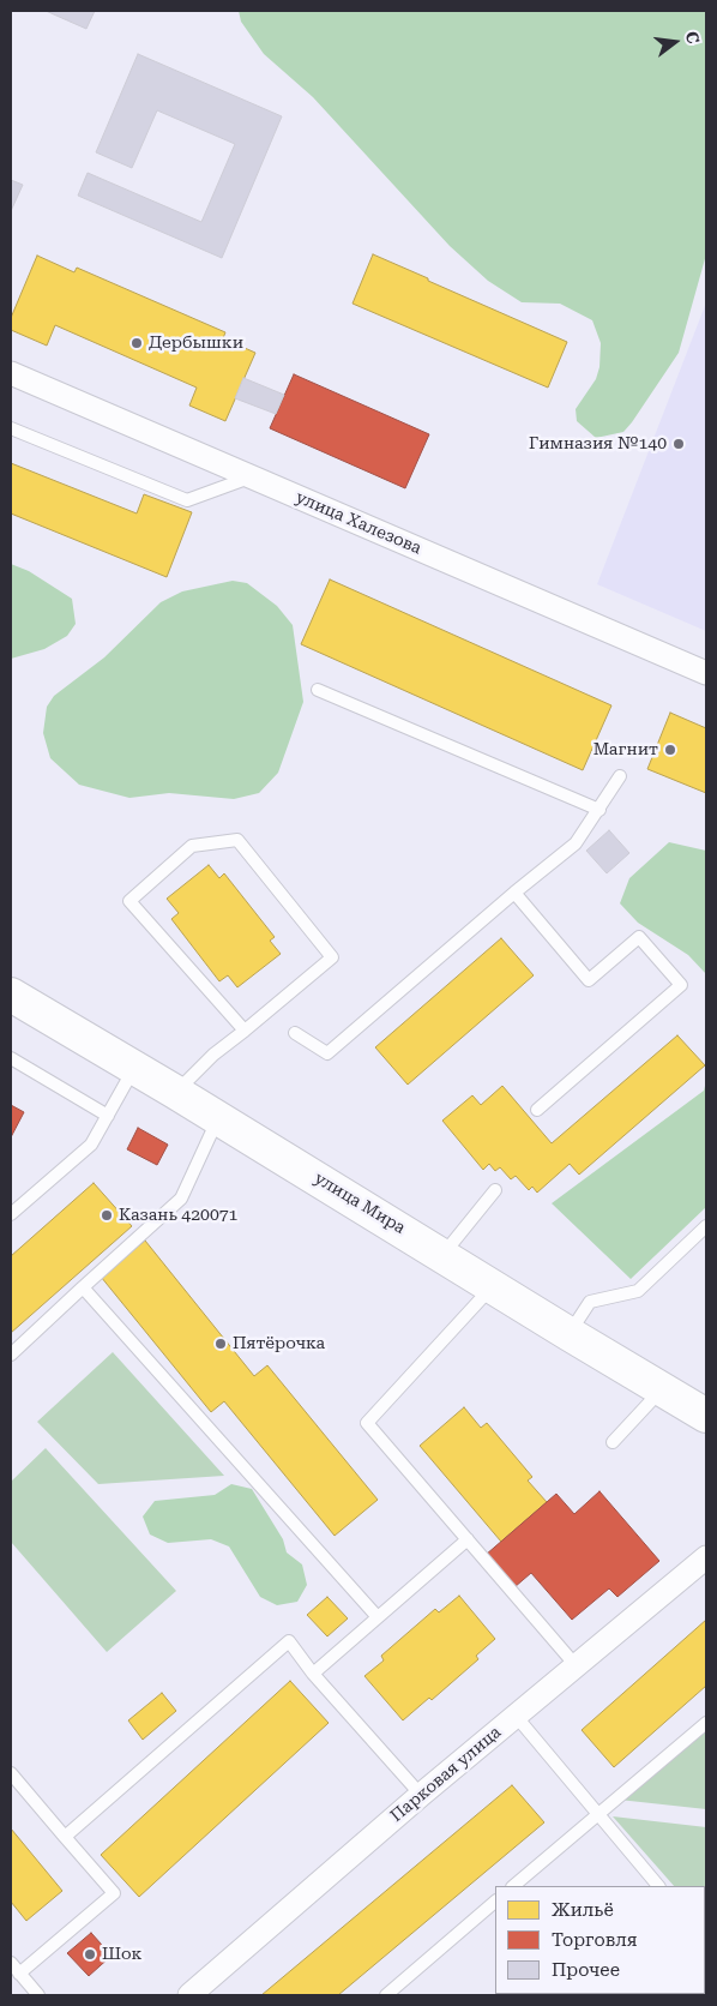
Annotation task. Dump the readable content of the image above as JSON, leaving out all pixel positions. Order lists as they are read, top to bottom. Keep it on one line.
{"streets":{"main road":["улица Мира"],"street":["улица Халезова","Парковая улица"]},"places":["Дербышки","Гимназия №140","Магнит","Казань 420071","Пятёрочка","Шок"],"legend":["Жильё","Торговля","Прочее"],"north":"right"}
